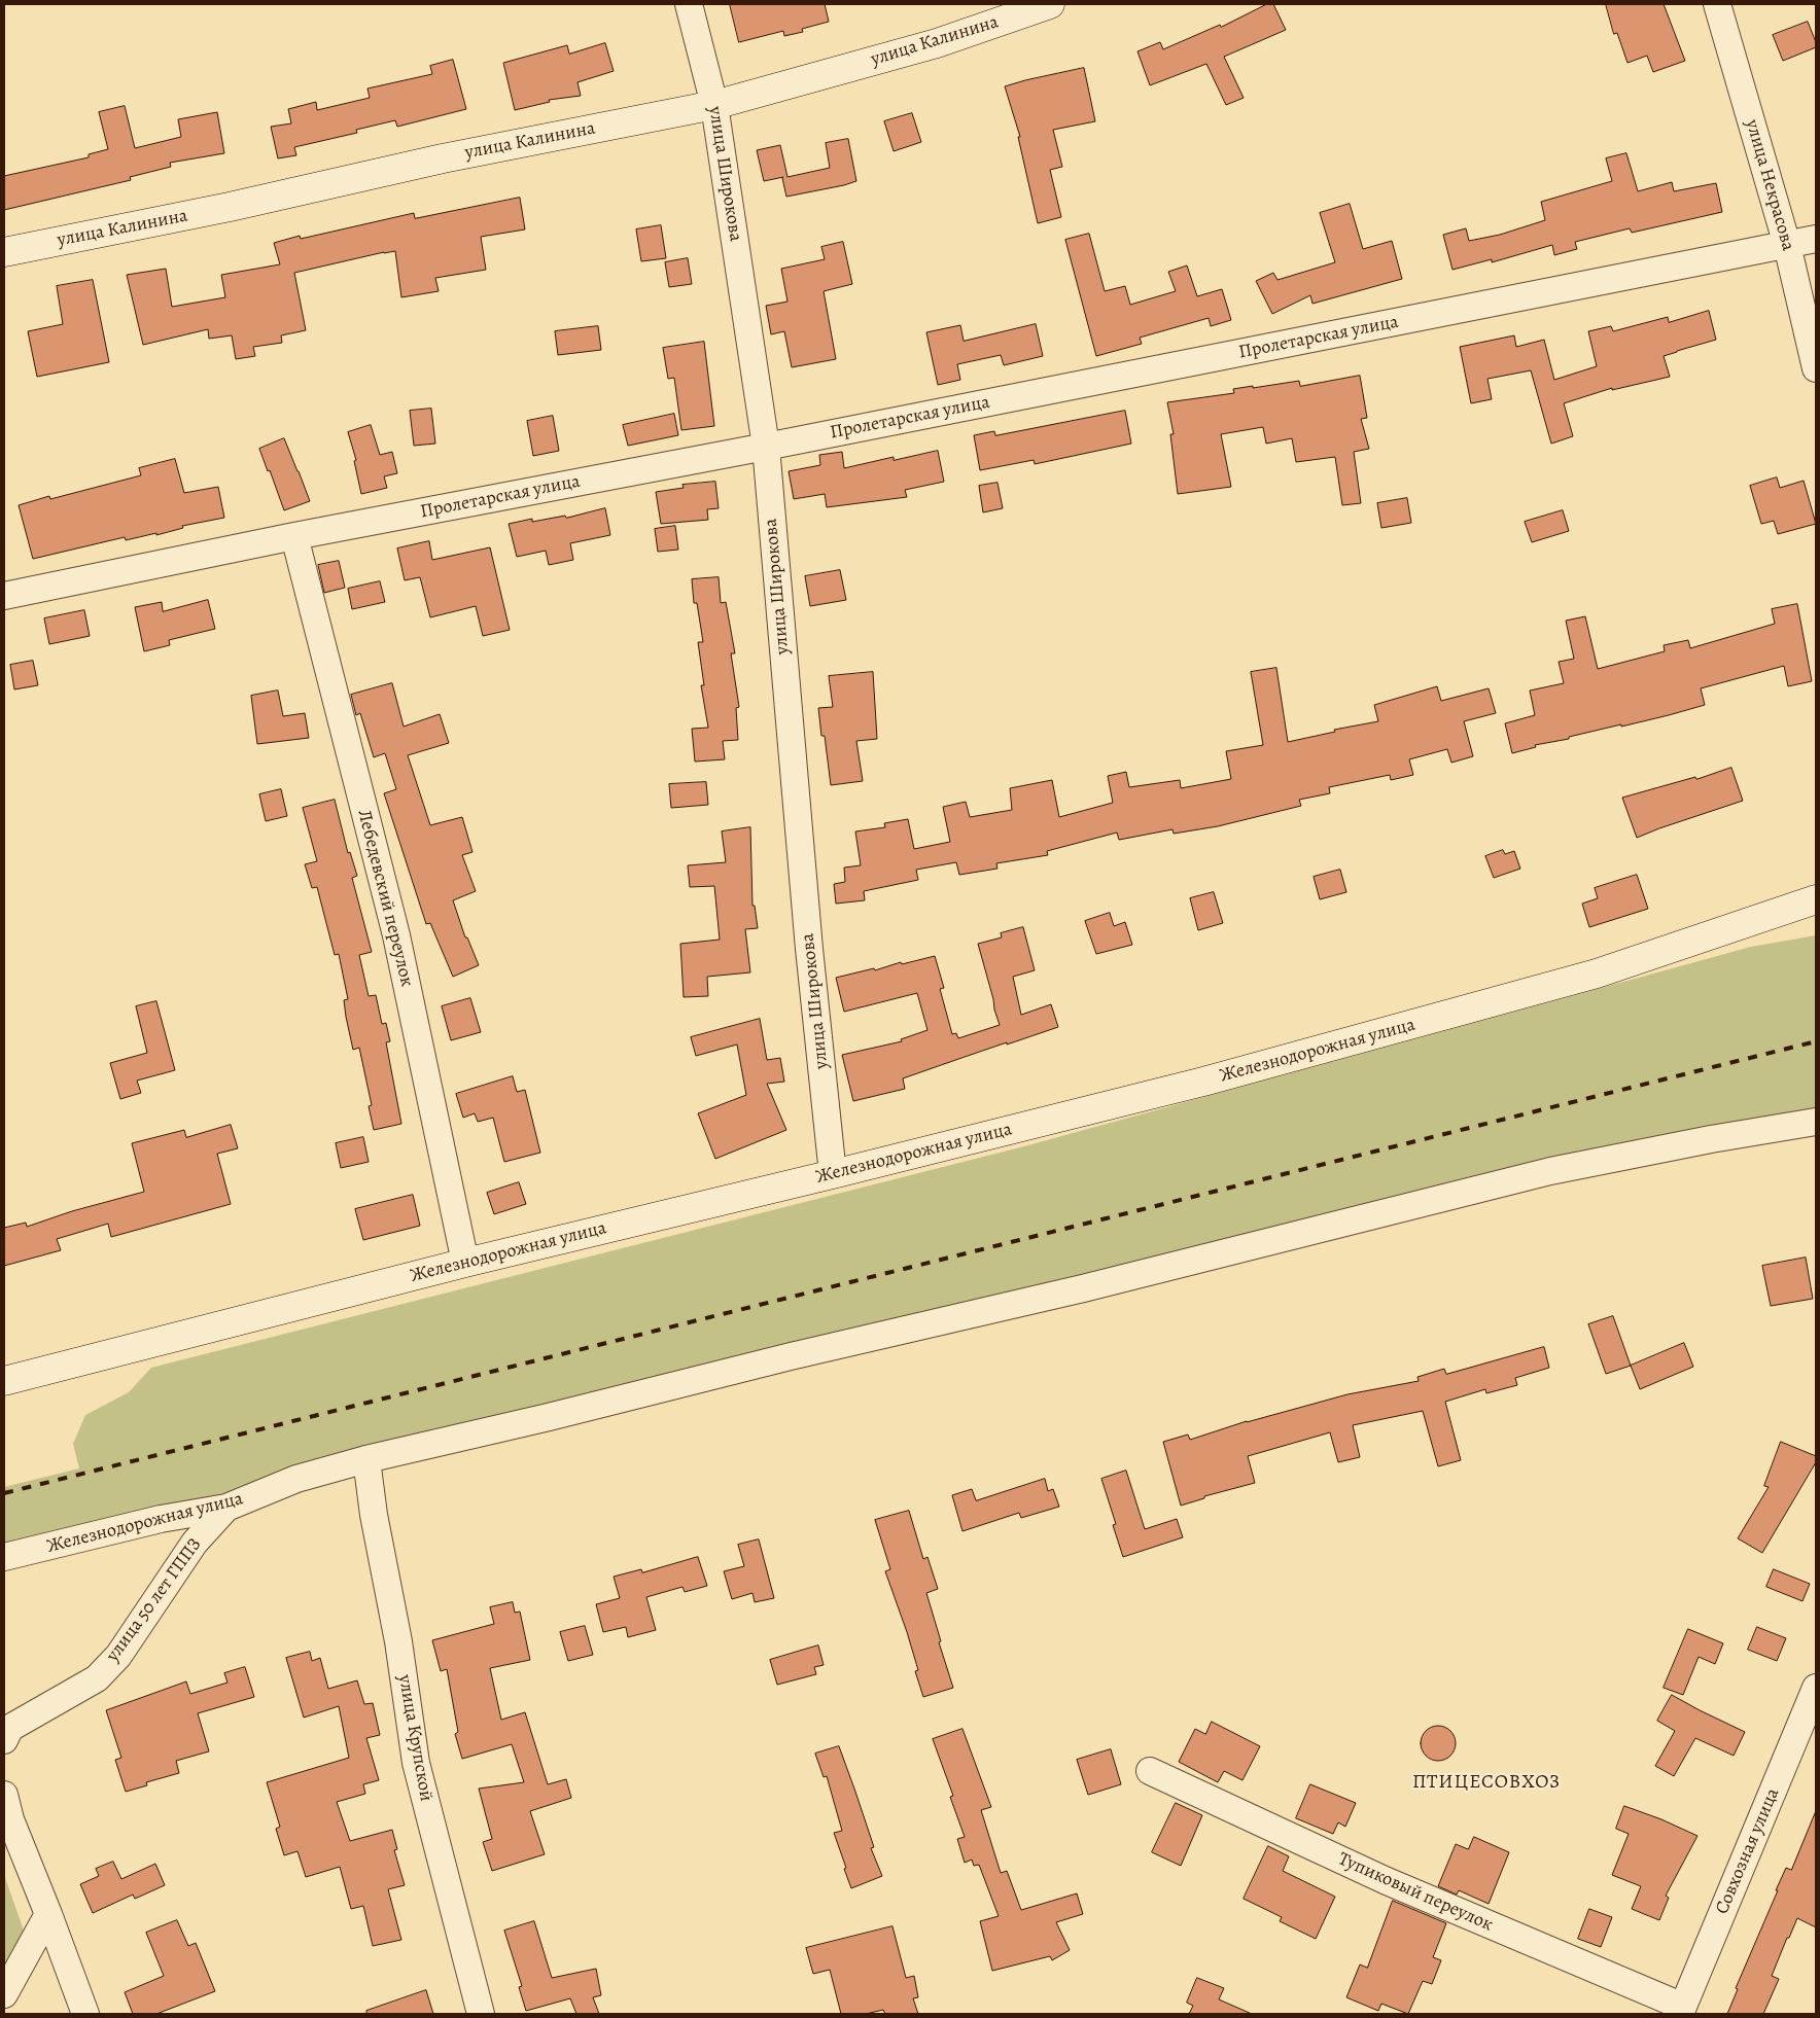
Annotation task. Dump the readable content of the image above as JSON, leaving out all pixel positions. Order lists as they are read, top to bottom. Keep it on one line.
{"streets":{"main road":["улица Калинина","Железнодорожная улица"],"street":["улица Широкова","улица Некрасова","Пролетарская улица","Лебедевский переулок","улица 50 лет ГППЗ","улица Крупской","Совхозная улица","Тупиковый переулок"]},"crossings":[["улица Калинина","улица Широкова"],["улица Широкова","Пролетарская улица"],["улица Широкова","Железнодорожная улица"],["улица Некрасова","Пролетарская улица"],["Пролетарская улица","Лебедевский переулок"],["Лебедевский переулок","Железнодорожная улица"],["Железнодорожная улица","улица 50 лет ГППЗ"],["Железнодорожная улица","улица Крупской"],["Совхозная улица","Тупиковый переулок"]],"districts":["ПТИЦЕСОВХОЗ"]}
